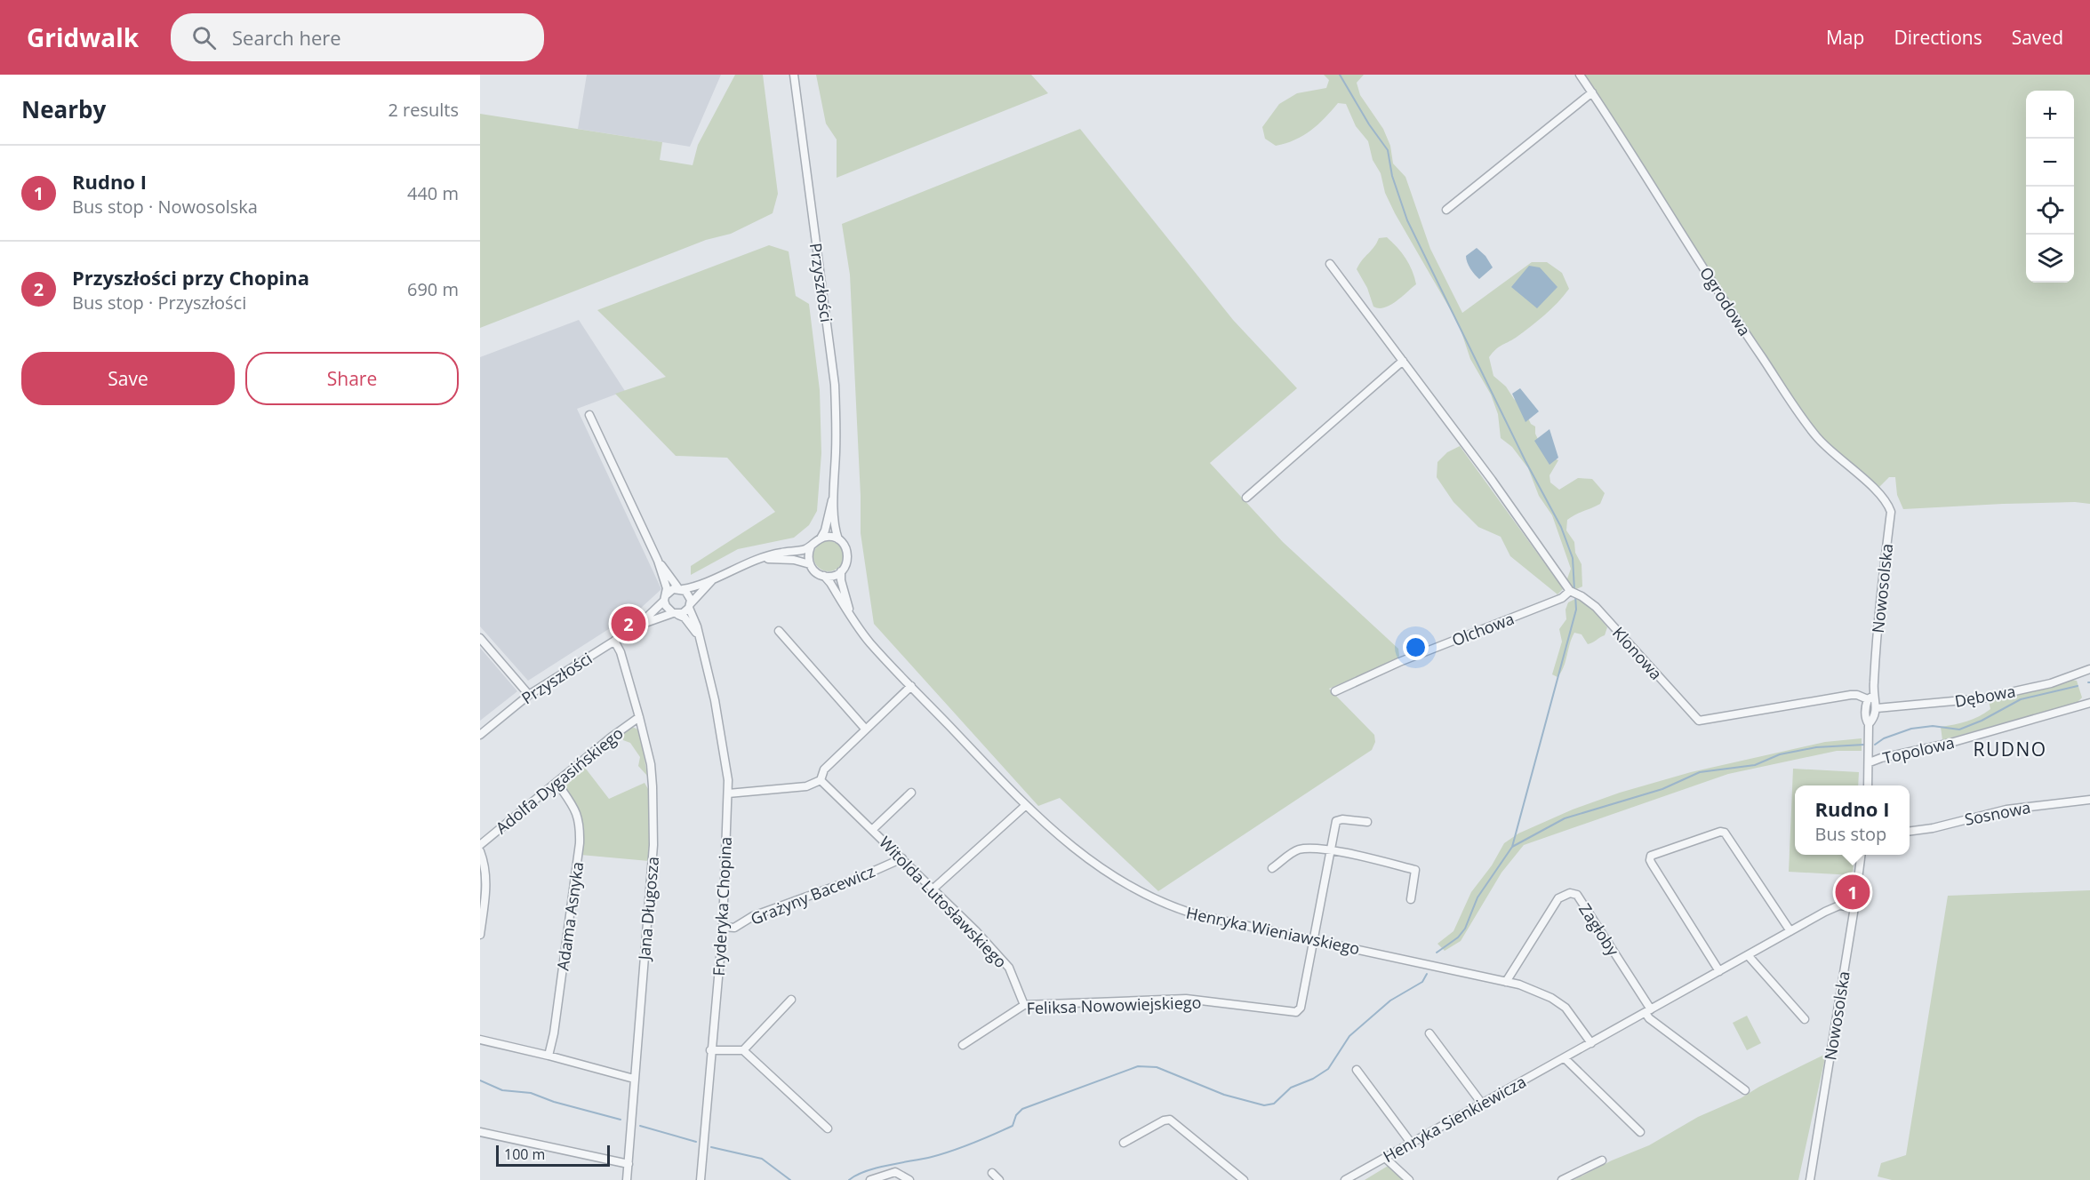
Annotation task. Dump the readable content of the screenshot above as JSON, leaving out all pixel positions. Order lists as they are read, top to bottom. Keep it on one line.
{"streets":{"street":["Przyszłości","Ogrodowa","Nowosolska","Olchowa","Klonowa","Dębowa","Topolowa","Adolfa Dygasińskiego","Sosnowa","Grażyny Bacewicz","Witolda Lutosławskiego","Fryderyka Chopina","Jana Długosza","Adama Asnyka","Zagłoby","Henryka Wieniawskiego","Feliksa Nowowiejskiego","Henryka Sienkiewicza"]},"crossings":[["Przyszłości","Fryderyka Chopina"],["Przyszłości","Jana Długosza"],["Przyszłości","Henryka Wieniawskiego"],["Ogrodowa","Nowosolska"],["Nowosolska","Klonowa"],["Nowosolska","Dębowa"],["Nowosolska","Topolowa"],["Nowosolska","Henryka Sienkiewicza"],["Olchowa","Klonowa"],["Adolfa Dygasińskiego","Jana Długosza"],["Adolfa Dygasińskiego","Adama Asnyka"],["Grażyny Bacewicz","Witolda Lutosławskiego"],["Grażyny Bacewicz","Fryderyka Chopina"],["Witolda Lutosławskiego","Feliksa Nowowiejskiego"],["Zagłoby","Henryka Wieniawskiego"],["Zagłoby","Henryka Sienkiewicza"],["Henryka Wieniawskiego","Feliksa Nowowiejskiego"],["Henryka Wieniawskiego","Henryka Sienkiewicza"]],"districts":["RUDNO"],"scale_bar":"100 m","page":{"header":"Gridwalk","search":"Search here","nav":["Map","Directions","Saved"],"heading":["Nearby","2 results"],"map_buttons":["+","−"],"list":[{"mark":"1","name":"Rudno I","note":"Bus stop · Nowosolska","value":"440 m"},{"mark":"2","name":"Przyszłości przy Chopina","note":"Bus stop · Przyszłości","value":"690 m"}],"buttons":["Save","Share"],"pins":["2","1"],"popup":["Rudno I","Bus stop"],"scale":"100 m"}}
